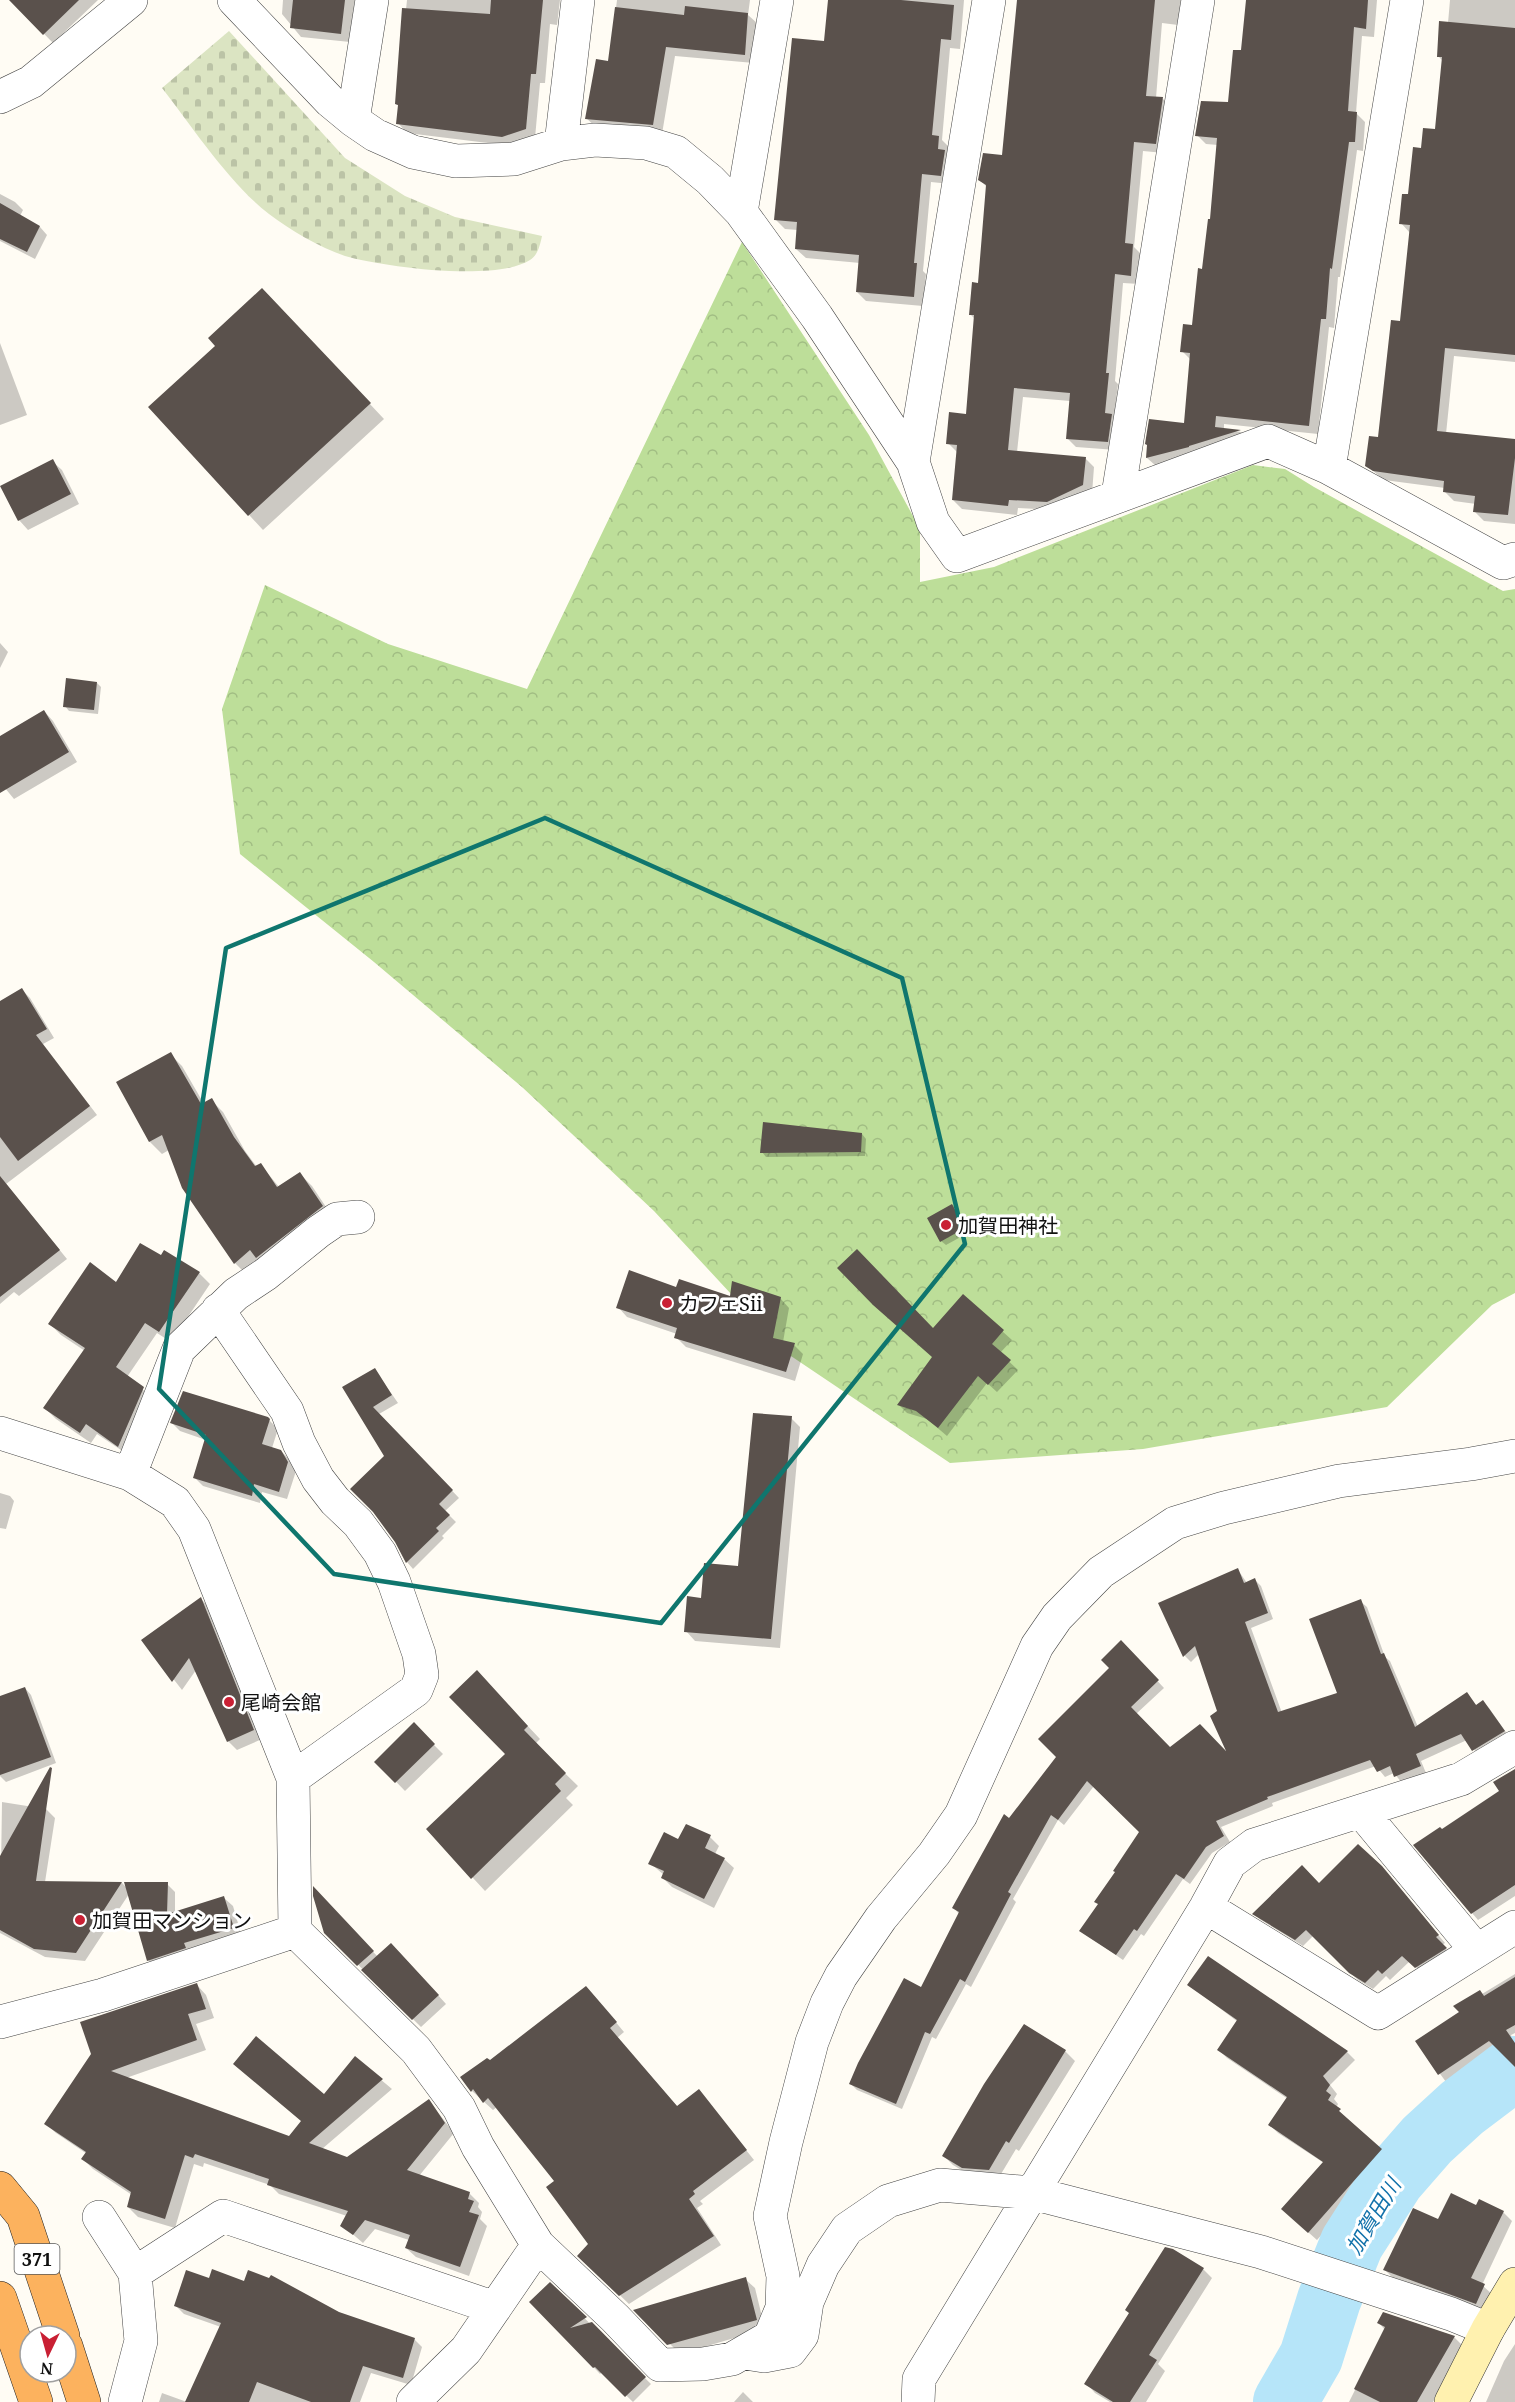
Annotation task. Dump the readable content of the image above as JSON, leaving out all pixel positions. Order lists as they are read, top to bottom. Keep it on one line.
{"streets":{"highway":["371"]},"water":["加賀田川"],"places":["加賀田神社","カフェSii","尾崎会館","加賀田マンション"],"north":"bottom"}
